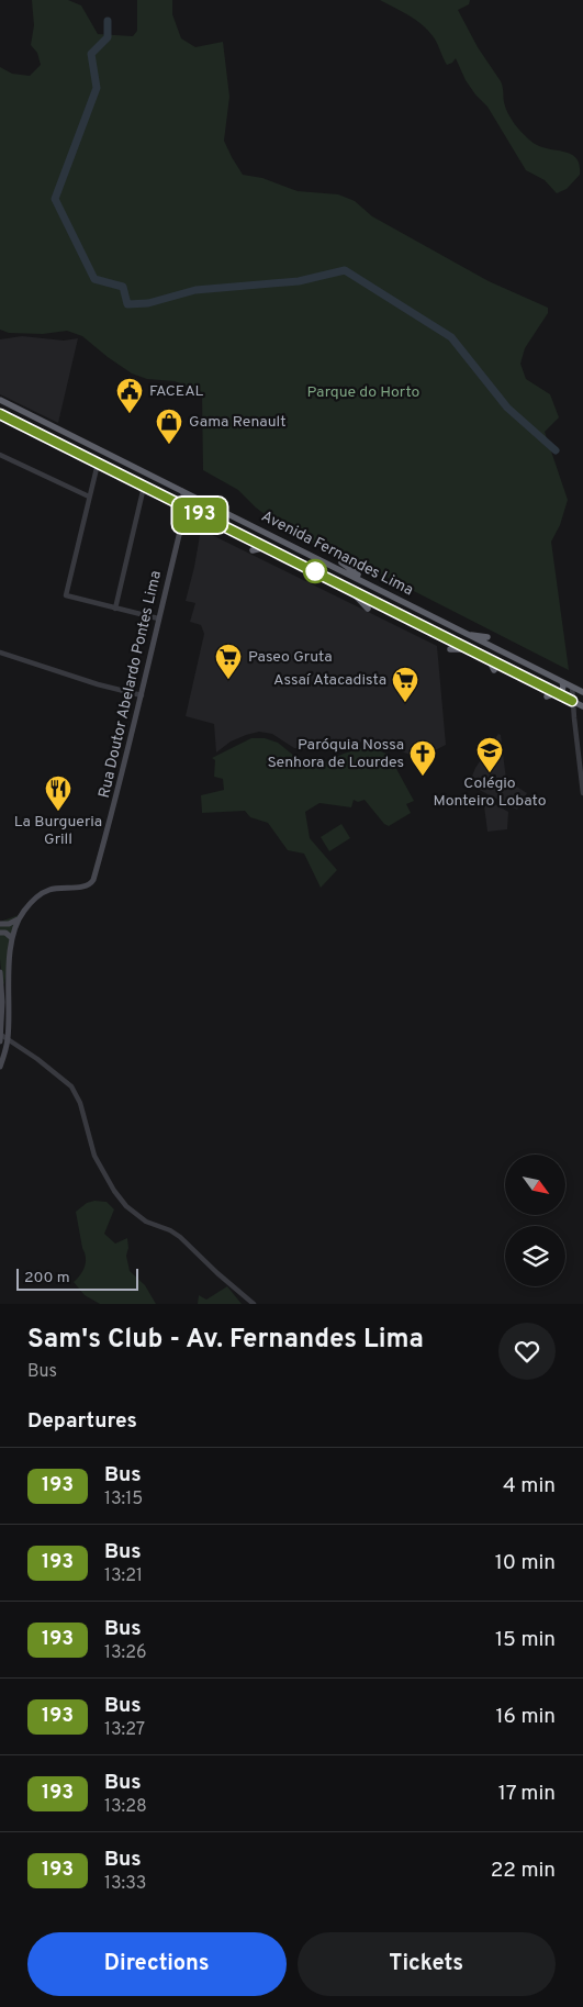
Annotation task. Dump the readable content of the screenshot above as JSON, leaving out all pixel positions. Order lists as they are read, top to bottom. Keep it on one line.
{"streets":{"highway":["Avenida Fernandes Lima"],"main road":["Rua Doutor Abelardo Pontes Lima"]},"crossings":[["Avenida Fernandes Lima","Rua Doutor Abelardo Pontes Lima"]],"parks":["Parque do Horto"],"places":{"public building":["FACEAL"],"shop":["Gama Renault"],"supermarket":["Paseo Gruta","Assaí Atacadista"],"school or university":["Colégio Monteiro Lobato"],"church":["Paróquia Nossa Senhora de Lourdes"],"restaurant":["La Burgueria Grill"]},"lines":["bus line 193"],"scale_bar":"200 m","north":"bottom right","page":{"on_map":"193","scale":"200 m","heading":[["Sam's Club - Av. Fernandes Lima","Bus"],"Departures"],"list":[{"mark":"193","name":"Bus","note":"13:15","value":"4 min"},{"mark":"193","name":"Bus","note":"13:21","value":"10 min"},{"mark":"193","name":"Bus","note":"13:26","value":"15 min"},{"mark":"193","name":"Bus","note":"13:27","value":"16 min"},{"mark":"193","name":"Bus","note":"13:28","value":"17 min"},{"mark":"193","name":"Bus","note":"13:33","value":"22 min"}],"buttons":["Directions","Tickets"]}}
